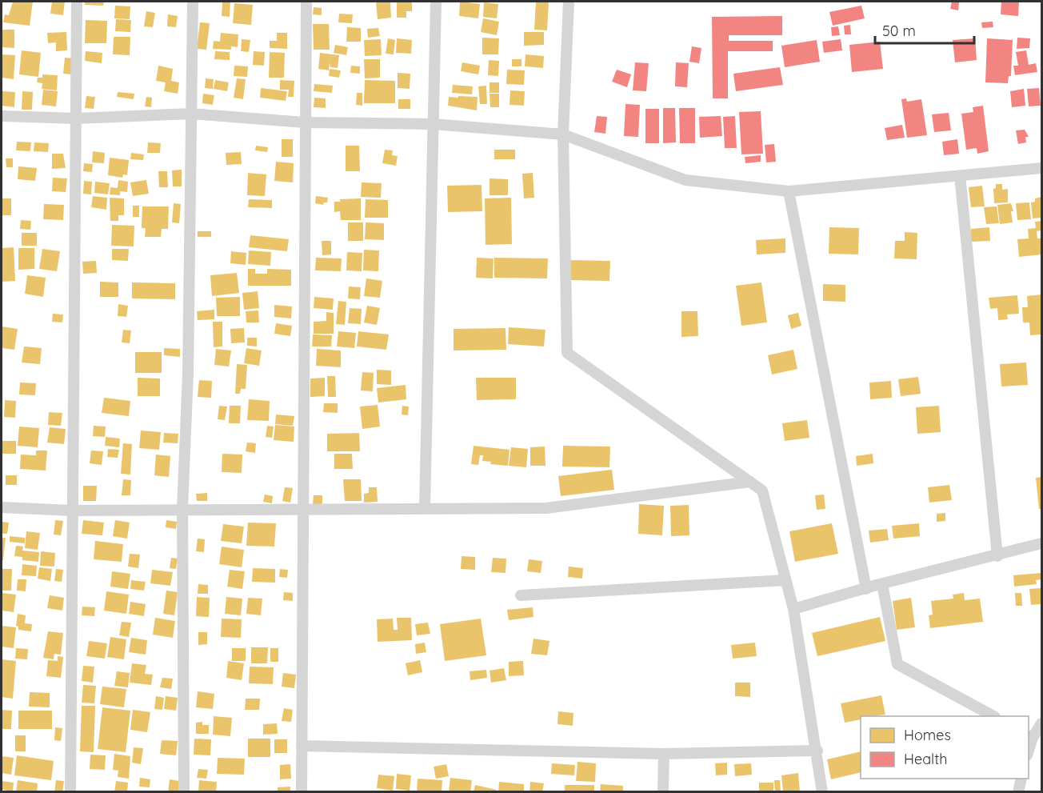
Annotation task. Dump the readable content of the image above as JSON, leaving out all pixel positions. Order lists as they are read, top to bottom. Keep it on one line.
{"legend":["Homes","Health"],"scale_bar":"50 m"}
